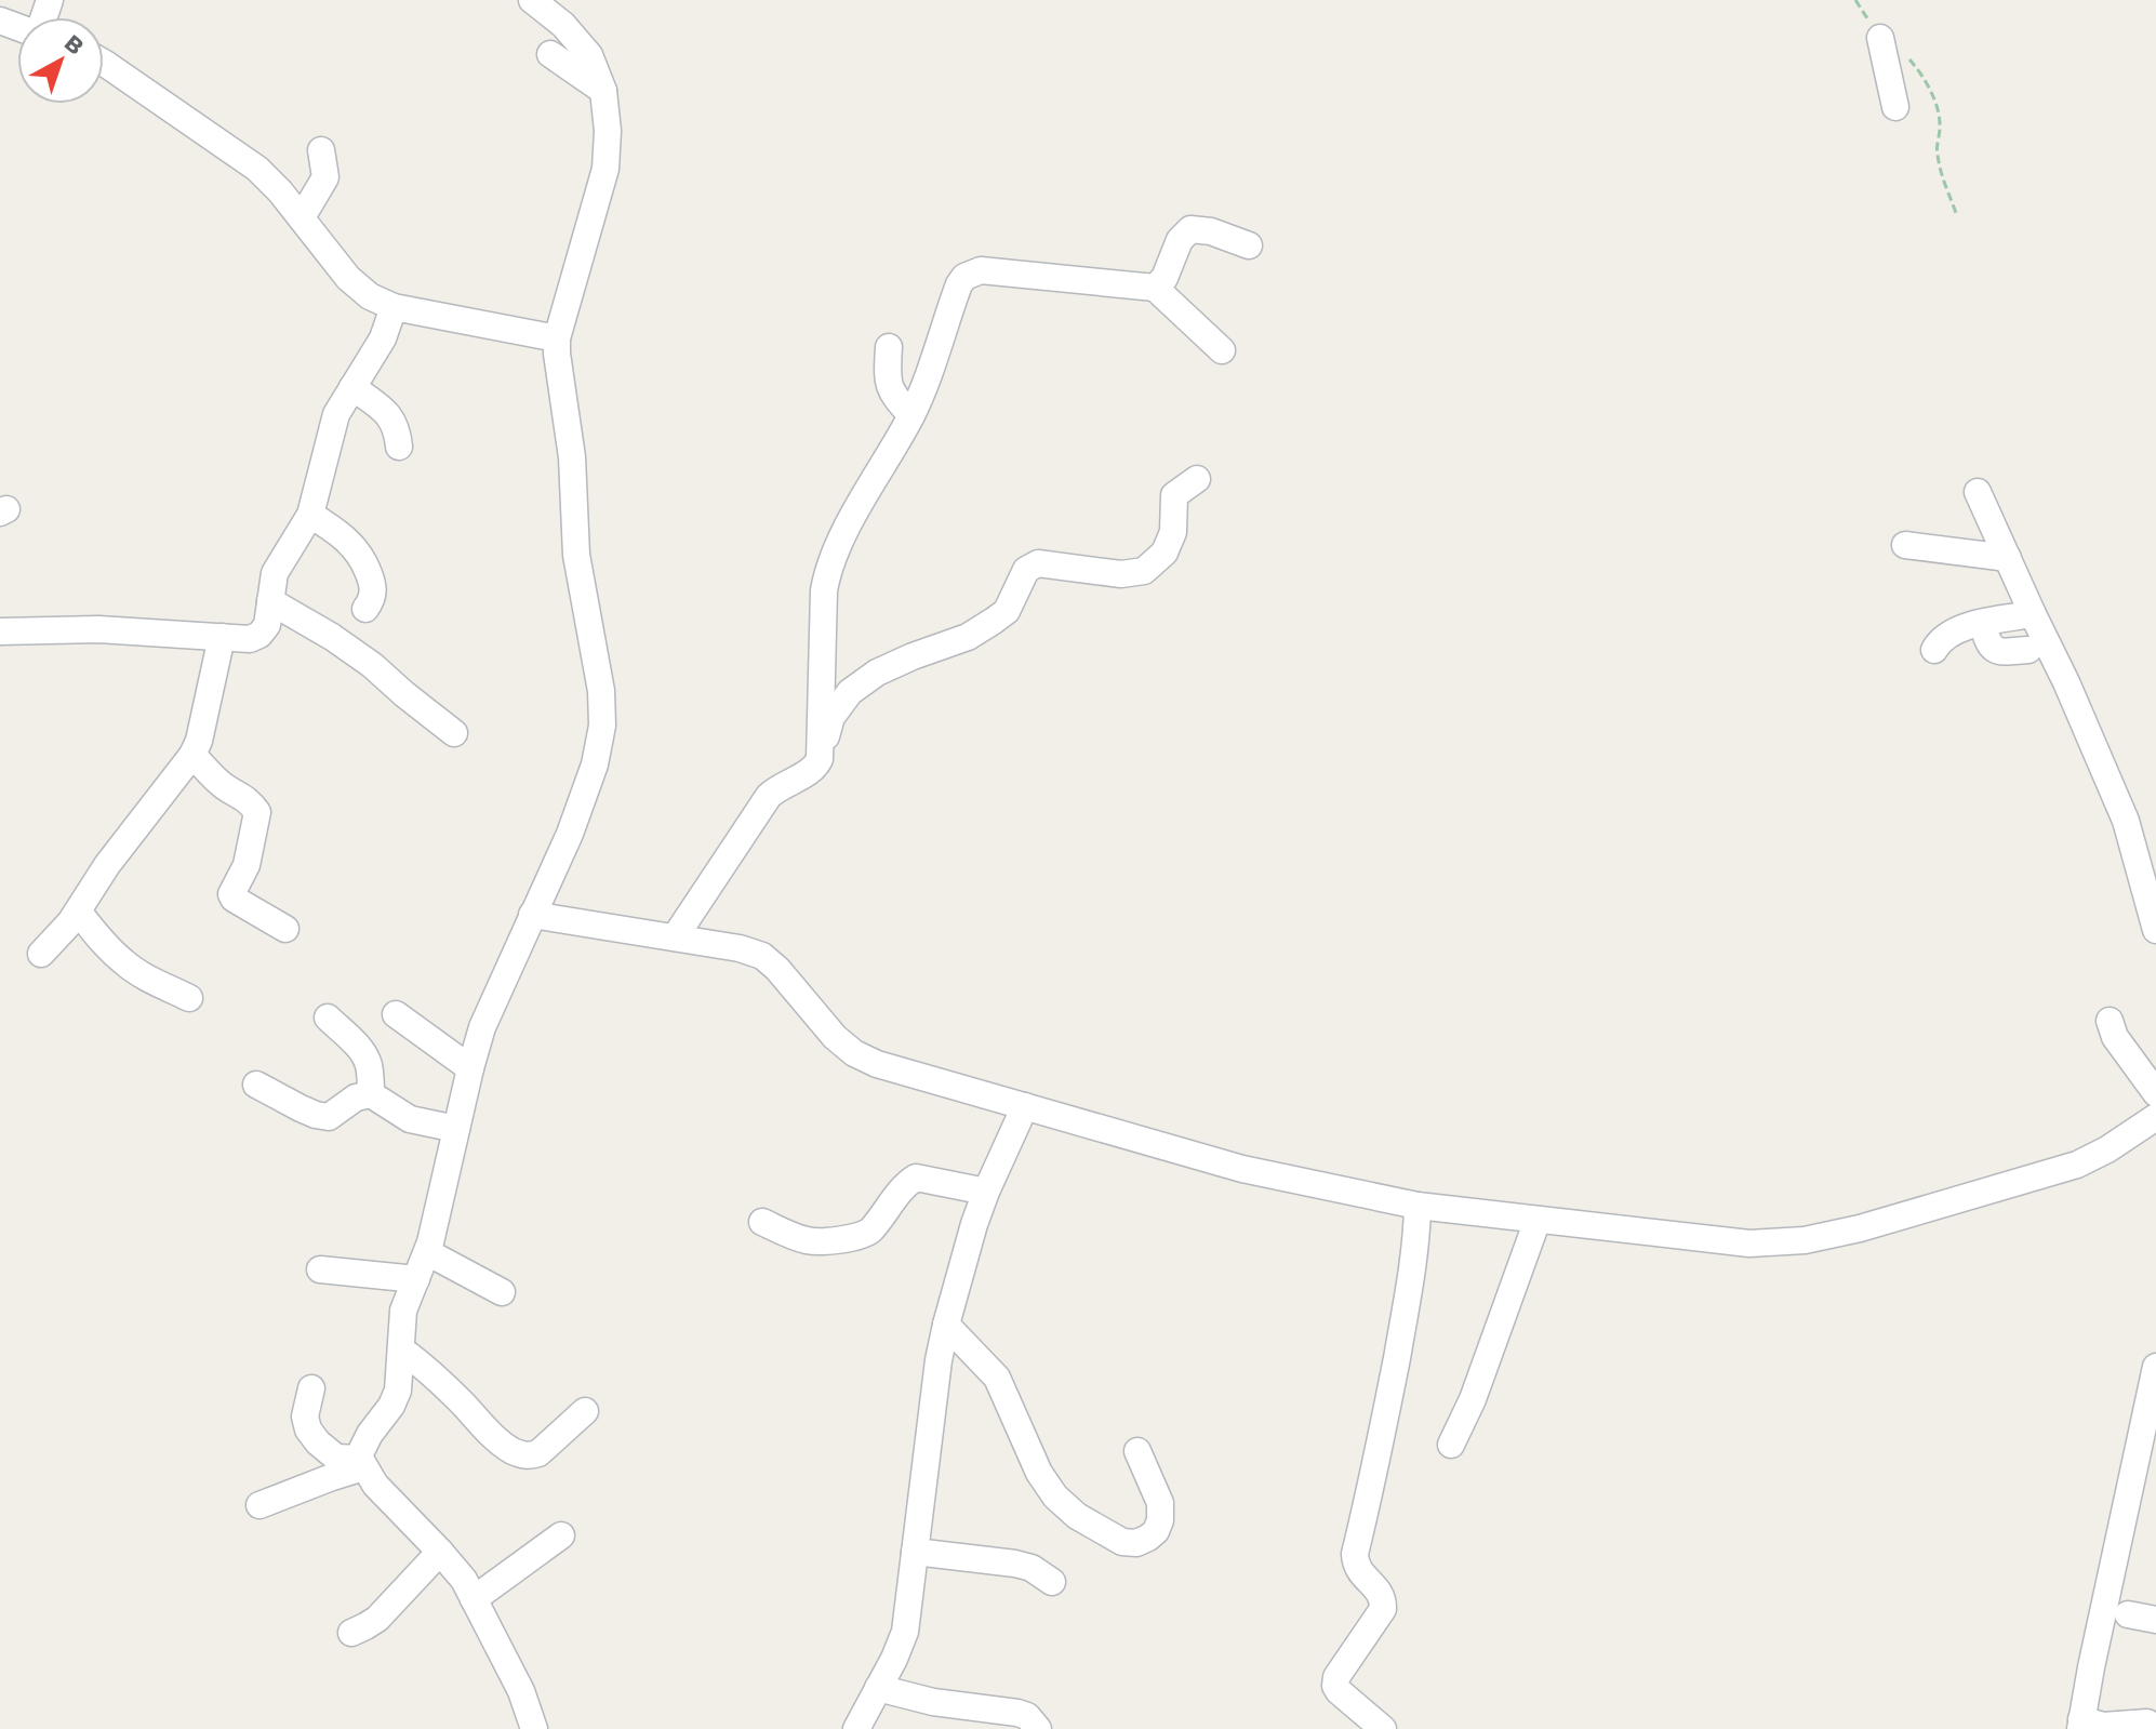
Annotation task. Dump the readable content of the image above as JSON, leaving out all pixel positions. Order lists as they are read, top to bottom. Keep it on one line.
{"north":"top right"}
